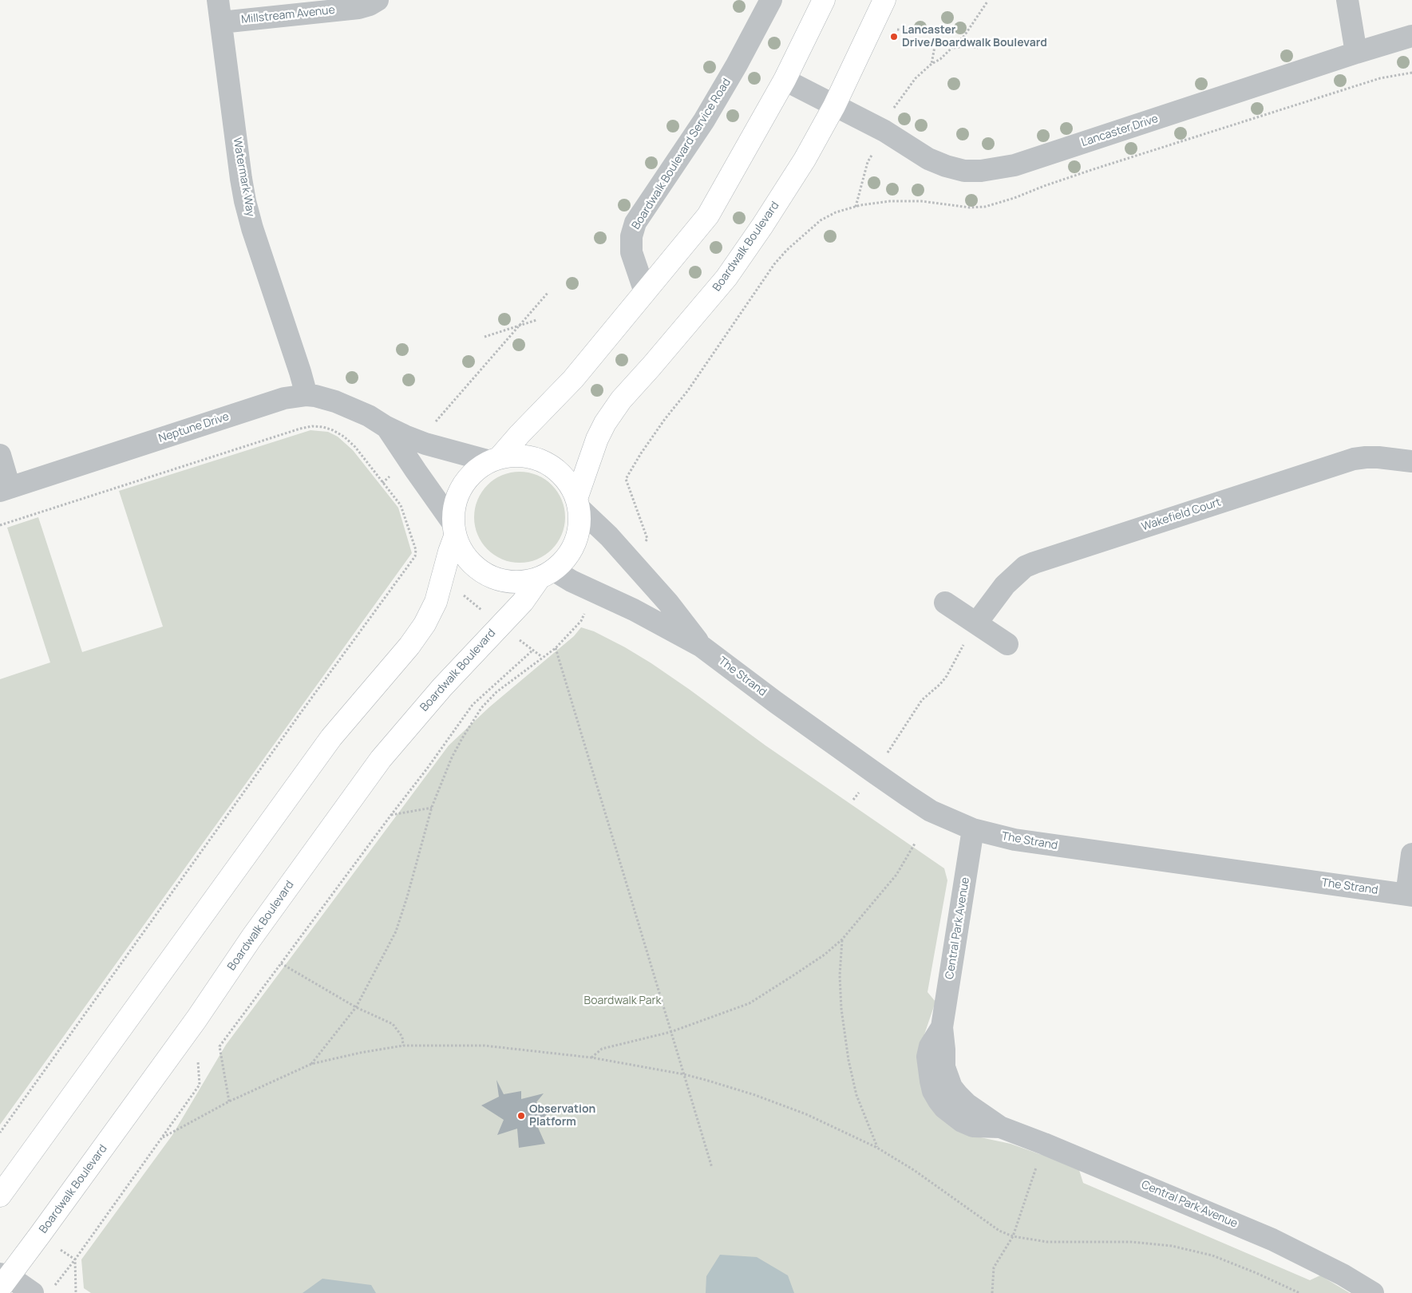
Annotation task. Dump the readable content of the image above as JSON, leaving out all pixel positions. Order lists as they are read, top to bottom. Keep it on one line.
{"streets":{"main road":["Boardwalk Boulevard"],"street":["Millstream Avenue","Lancaster Drive","Boardwalk Boulevard Service Road","Watermark Way","Neptune Drive","Wakefield Court","The Strand","Central Park Avenue"]},"crossings":[["Millstream Avenue","Watermark Way"],["Lancaster Drive","Boardwalk Boulevard"],["Watermark Way","Neptune Drive"],["Boardwalk Boulevard","Neptune Drive"],["Boardwalk Boulevard","The Strand"],["Neptune Drive","The Strand"],["The Strand","Central Park Avenue"]],"parks":["Boardwalk Park"],"places":["Lancaster Drive/Boardwalk Boulevard","Observation Platform"]}
